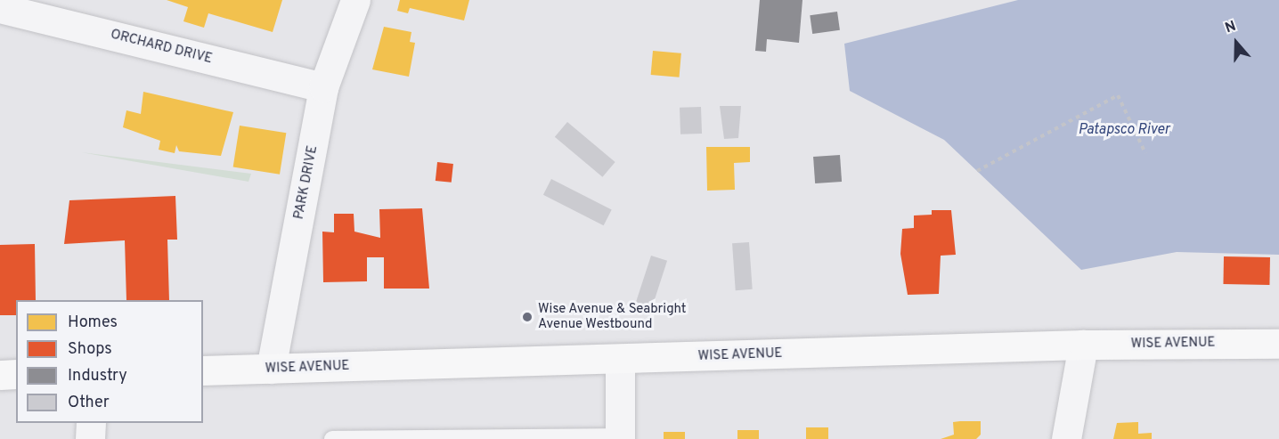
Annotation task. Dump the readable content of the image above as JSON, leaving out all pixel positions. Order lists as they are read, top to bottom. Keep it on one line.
{"streets":{"main road":["WISE AVENUE"],"street":["ORCHARD DRIVE","PARK DRIVE"]},"crossings":[["ORCHARD DRIVE","PARK DRIVE"],["PARK DRIVE","WISE AVENUE"]],"water":["Patapsco River"],"places":["Wise Avenue & Seabright Avenue Westbound"],"legend":["Homes","Shops","Industry","Other"],"north":"top"}
